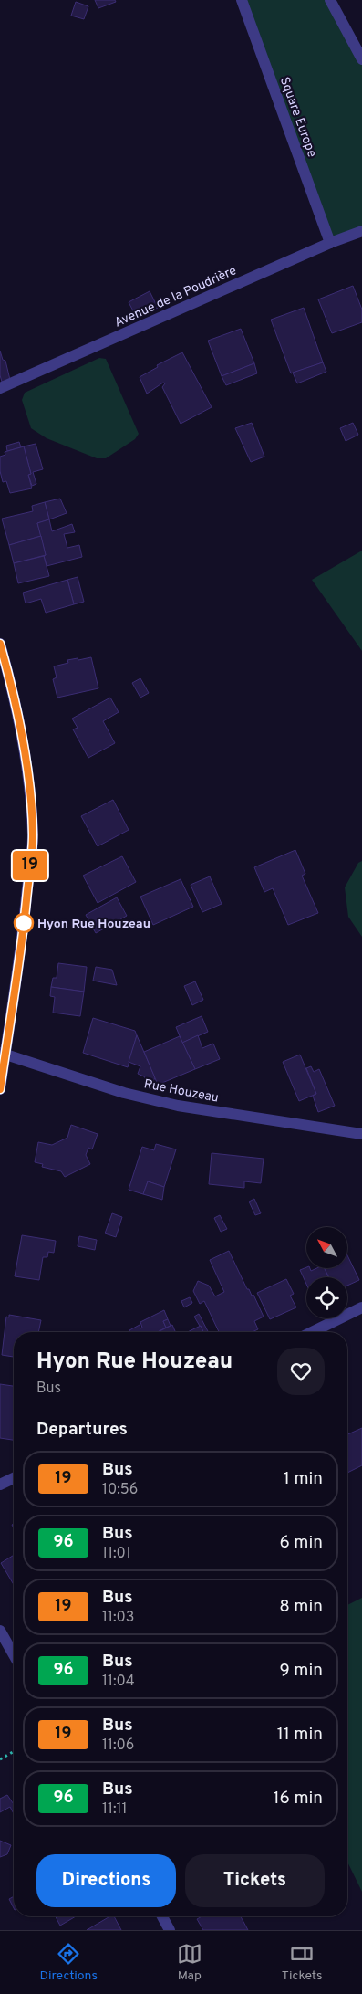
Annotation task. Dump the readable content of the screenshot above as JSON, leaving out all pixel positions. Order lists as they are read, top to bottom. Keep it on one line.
{"streets":{"street":["Square Europe","Avenue de la Poudrière","Rue Houzeau"]},"crossings":[["Square Europe","Avenue de la Poudrière"]],"places":["Hyon Rue Houzeau"],"lines":["bus line 19"],"north":"top left","page":{"on_map":"19","heading":[["Hyon Rue Houzeau","Bus"],"Departures"],"list":[{"mark":"19","name":"Bus","note":"10:56","value":"1 min"},{"mark":"96","name":"Bus","note":"11:01","value":"6 min"},{"mark":"19","name":"Bus","note":"11:03","value":"8 min"},{"mark":"96","name":"Bus","note":"11:04","value":"9 min"},{"mark":"19","name":"Bus","note":"11:06","value":"11 min"},{"mark":"96","name":"Bus","note":"11:11","value":"16 min"}],"buttons":["Directions","Tickets"],"tabs":["Directions","Map","Tickets"]}}
